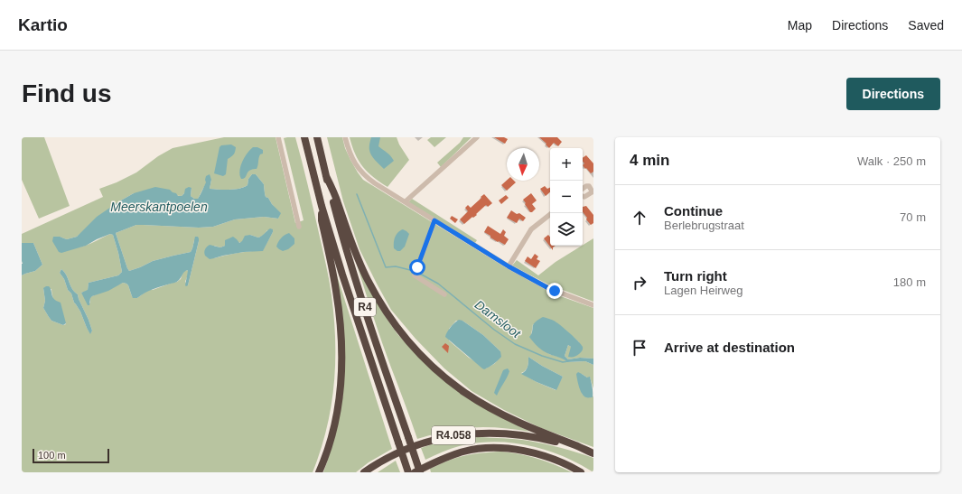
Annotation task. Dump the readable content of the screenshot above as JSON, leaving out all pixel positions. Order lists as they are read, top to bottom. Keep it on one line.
{"streets":{"highway":["R4","R4.058"]},"water":["Meerskantpoelen","Damsloot"],"scale_bar":"100 m","north":"bottom","page":{"header":"Kartio","nav":["Map","Directions","Saved"],"buttons":"Directions","title":"Find us","heading":["4 min","Walk · 250 m"],"map_buttons":["+","−"],"list":[["Continue","Berlebrugstraat","70 m"],["Turn right","Lagen Heirweg","180 m"],"Arrive at destination"],"scale":"100 m"}}
